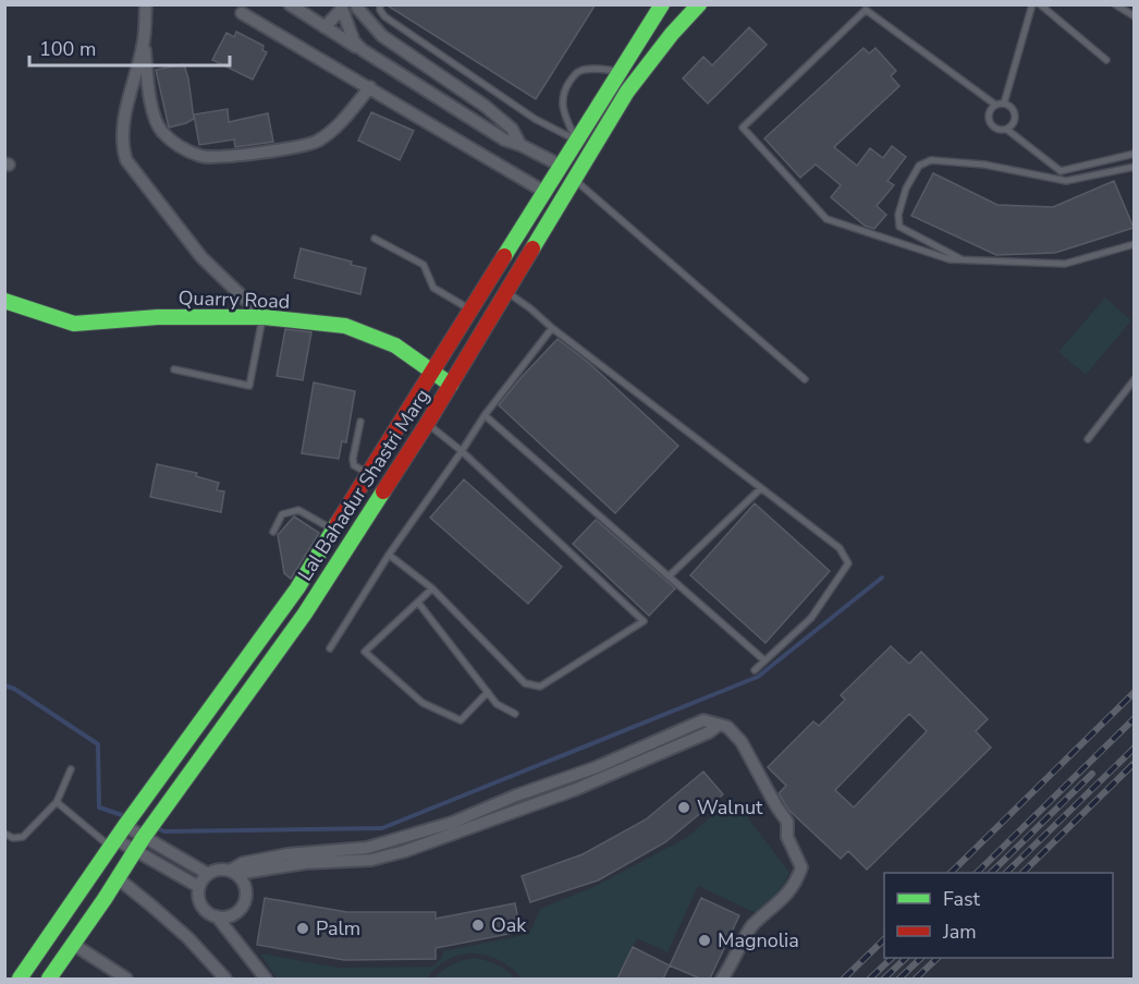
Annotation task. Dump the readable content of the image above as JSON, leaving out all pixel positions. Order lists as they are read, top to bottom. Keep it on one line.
{"streets":{"main road":["Quarry Road","Lal Bahadur Shastri Marg"]},"crossings":[["Quarry Road","Lal Bahadur Shastri Marg"]],"places":["Walnut","Oak","Palm","Magnolia"],"legend":["Fast","Jam"],"scale_bar":"100 m"}
